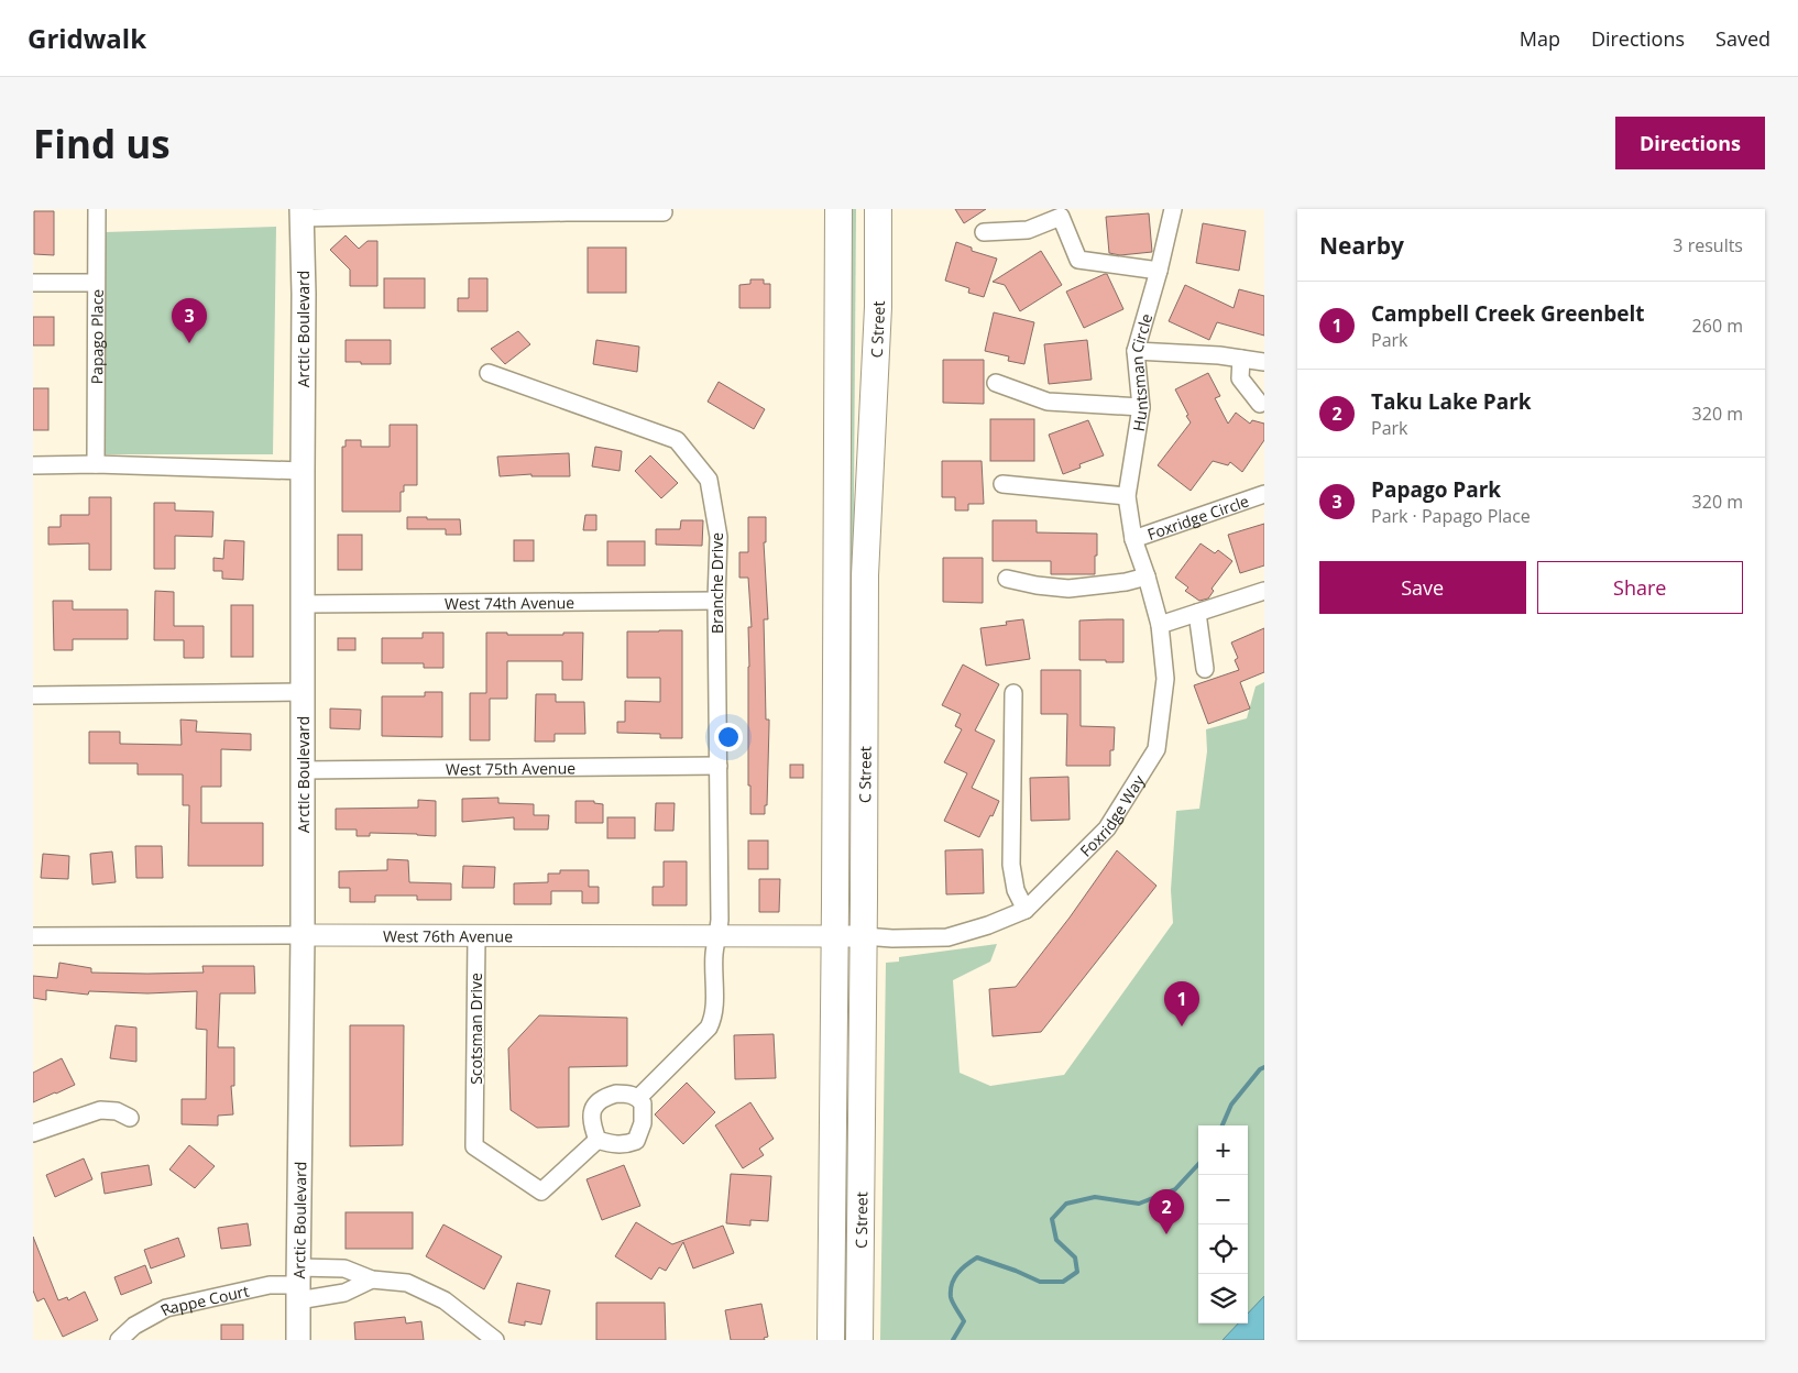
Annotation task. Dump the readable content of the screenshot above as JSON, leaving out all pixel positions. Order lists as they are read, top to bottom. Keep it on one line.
{"streets":{"main road":["Arctic Boulevard","C Street"],"street":["Papago Place","Huntsman Circle","Foxridge Circle","Branche Drive","West 74th Avenue","West 75th Avenue","Foxridge Way","West 76th Avenue","Scotsman Drive","Rappe Court"]},"crossings":[["Arctic Boulevard","West 74th Avenue"],["Arctic Boulevard","West 75th Avenue"],["Arctic Boulevard","West 76th Avenue"],["Arctic Boulevard","Rappe Court"],["C Street","Foxridge Way"],["C Street","West 76th Avenue"],["Huntsman Circle","Foxridge Circle"],["Huntsman Circle","Foxridge Way"],["Foxridge Circle","Foxridge Way"],["Branche Drive","West 74th Avenue"],["Branche Drive","West 75th Avenue"],["Branche Drive","West 76th Avenue"],["Branche Drive","Scotsman Drive"],["Foxridge Way","West 76th Avenue"],["West 76th Avenue","Scotsman Drive"]],"page":{"header":"Gridwalk","nav":["Map","Directions","Saved"],"buttons":["Directions",["Save","Share"]],"title":"Find us","heading":["Nearby","3 results"],"list":[{"mark":"1","name":"Campbell Creek Greenbelt","note":"Park","value":"260 m"},{"mark":"2","name":"Taku Lake Park","note":"Park","value":"320 m"},{"mark":"3","name":"Papago Park","note":"Park · Papago Place","value":"320 m"}],"pins":["3","1","2"],"map_buttons":["+","−"]}}
